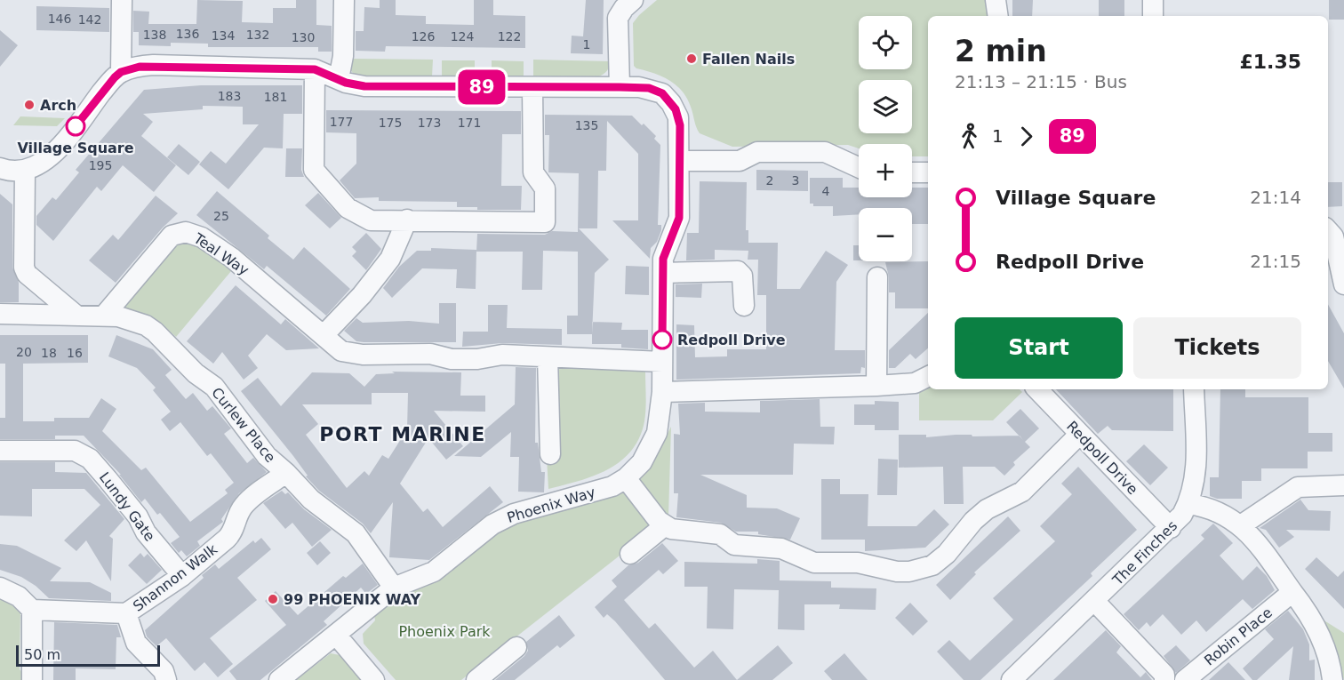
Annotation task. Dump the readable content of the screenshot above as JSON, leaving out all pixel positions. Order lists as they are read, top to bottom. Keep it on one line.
{"streets":{"street":["Teal Way","Curlew Place","Redpoll Drive","Phoenix Way","Lundy Gate","The Finches","Shannon Walk","Robin Place"]},"crossings":[["Teal Way","Curlew Place"],["Teal Way","Phoenix Way"],["Curlew Place","Phoenix Way"],["Curlew Place","Shannon Walk"],["Redpoll Drive","The Finches"],["Lundy Gate","Shannon Walk"]],"districts":["PORT MARINE"],"parks":["Phoenix Park"],"places":["Fallen Nails","Arch","Village Square","Redpoll Drive","99 PHOENIX WAY"],"lines":["bus line 89"],"house_numbers":["146","142","136","138","132","134","126","124","122","130","1","183","181","177","175","173","171","135","195","2","3","4","25","20","18","16"],"scale_bar":"50 m","page":{"on_map":"89","map_buttons":["+","−"],"heading":["2 min","21:13 – 21:15 · Bus","£1.35"],"legs":["1","89"],"list":[{"name":"Village Square","value":"21:14"},{"name":"Redpoll Drive","value":"21:15"}],"buttons":["Start","Tickets"],"scale":"50 m"}}
